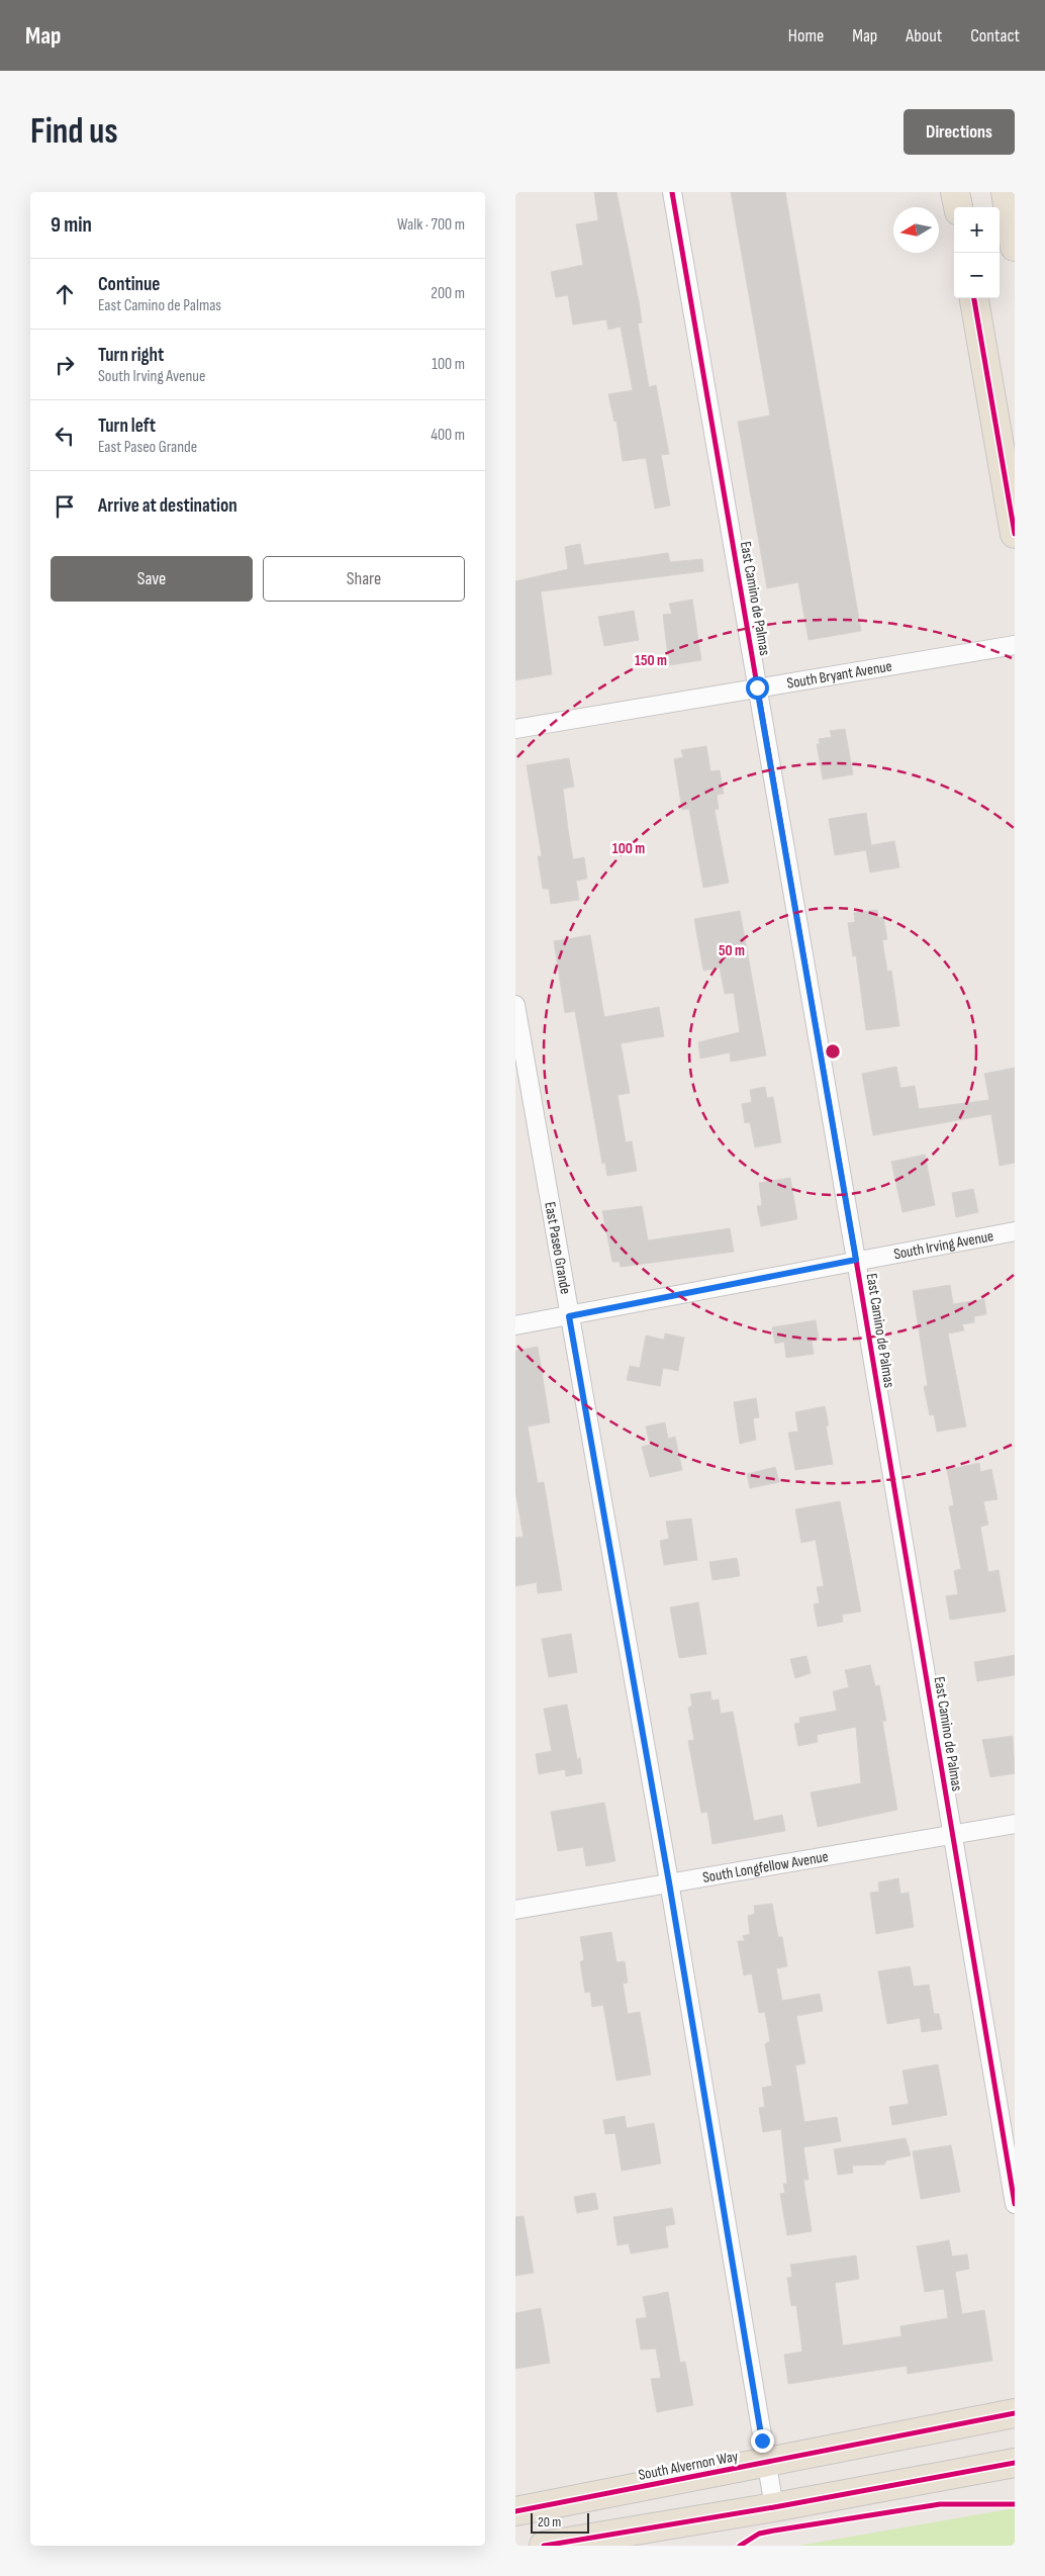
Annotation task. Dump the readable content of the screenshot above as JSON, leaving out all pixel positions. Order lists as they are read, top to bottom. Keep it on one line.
{"streets":{"main road":["South Alvernon Way"],"street":["East Camino de Palmas","South Bryant Avenue","South Irving Avenue","East Paseo Grande","South Longfellow Avenue"]},"crossings":[["East Camino de Palmas","South Bryant Avenue"],["East Camino de Palmas","South Irving Avenue"],["East Camino de Palmas","South Longfellow Avenue"],["South Irving Avenue","East Paseo Grande"],["East Paseo Grande","South Longfellow Avenue"],["East Paseo Grande","South Alvernon Way"]],"scale_bar":"20 m","north":"left","page":{"header":"Map","nav":["Home","Map","About","Contact"],"buttons":["Directions",["Save","Share"]],"title":"Find us","heading":["9 min","Walk · 700 m"],"map_buttons":["+","−"],"list":[["Continue","East Camino de Palmas","200 m"],["Turn right","South Irving Avenue","100 m"],["Turn left","East Paseo Grande","400 m"],"Arrive at destination"],"scale":"20 m"},"rings":["150 m","100 m","50 m"]}
